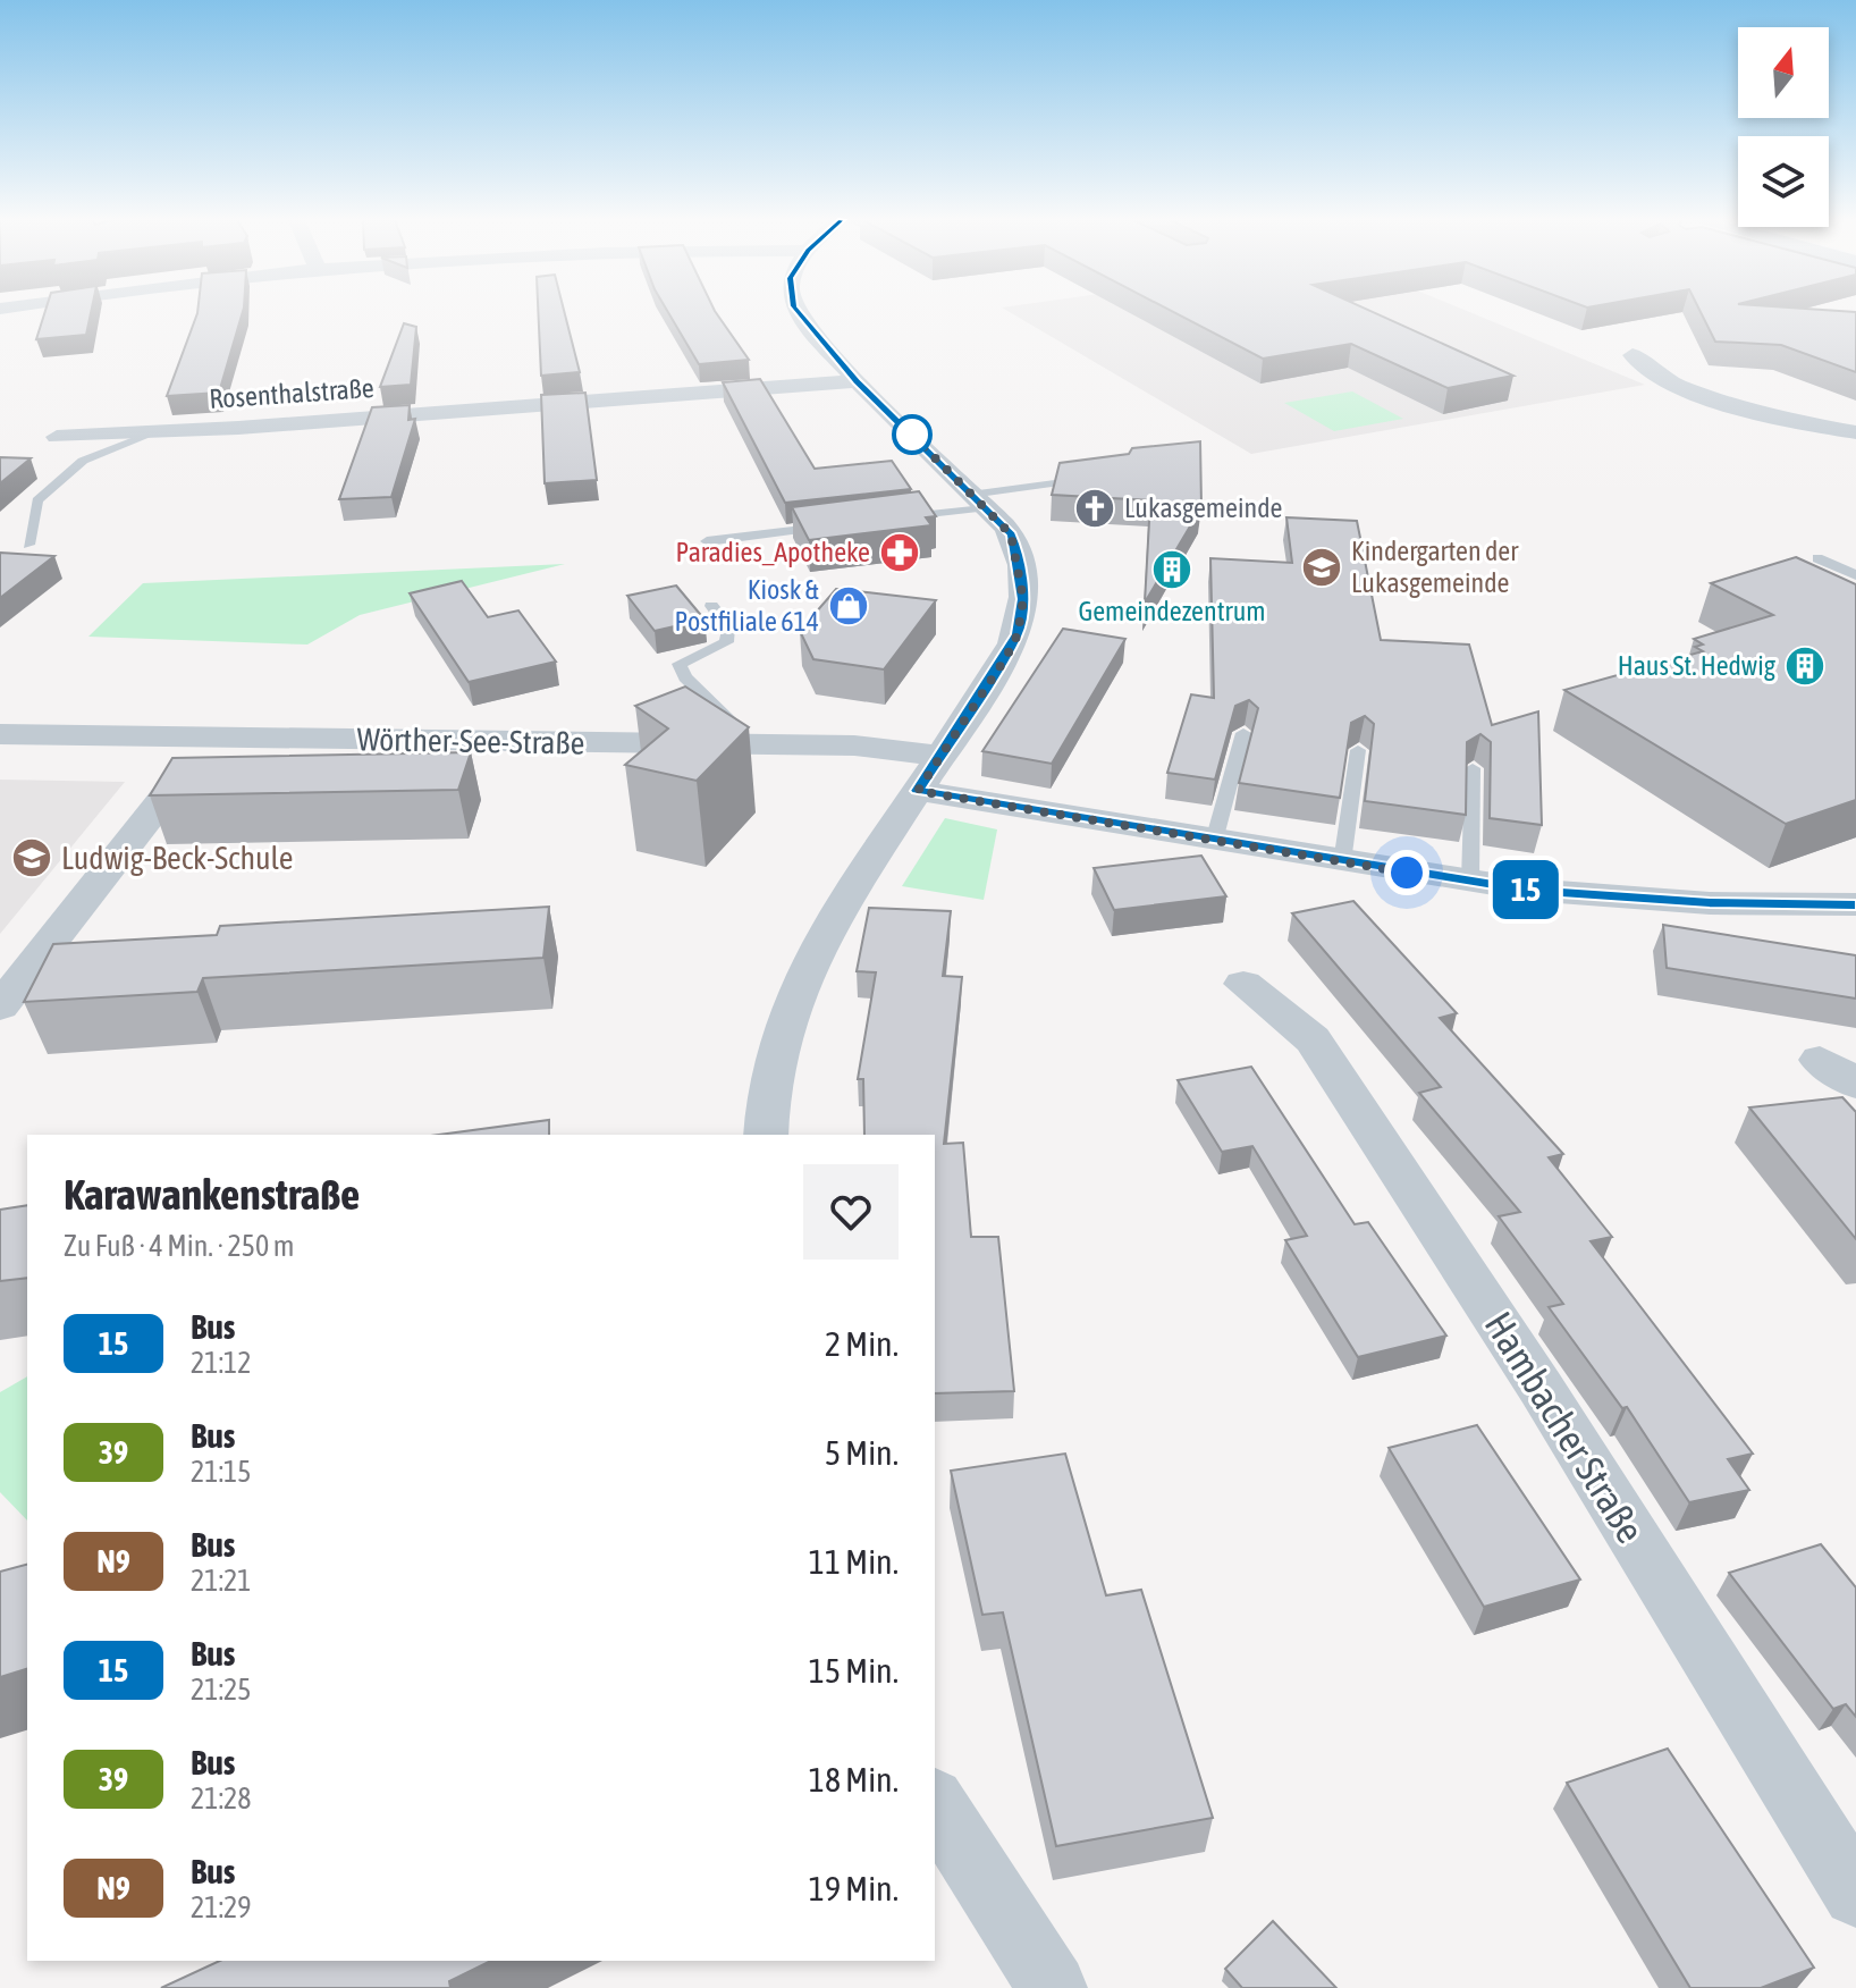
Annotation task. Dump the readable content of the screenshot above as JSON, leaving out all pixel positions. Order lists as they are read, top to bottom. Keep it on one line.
{"streets":{"street":["Rosenthalstraße","Wörther-See-Straße","Hambacher Straße"]},"places":{"church":["Lukasgemeinde"],"pharmacy":["Paradies_Apotheke"],"school or university":["Kindergarten der Lukasgemeinde","Ludwig-Beck-Schule"],"building":["Gemeindezentrum","Haus St. Hedwig"],"shop":["Kiosk & Postfiliale 614"]},"lines":["bus line 15"],"north":"top","page":{"on_map":"15","heading":["Karawankenstraße","Zu Fuß · 4 Min. · 250 m"],"list":[{"mark":"15","name":"Bus","note":"21:12","value":"2 Min."},{"mark":"39","name":"Bus","note":"21:15","value":"5 Min."},{"mark":"N9","name":"Bus","note":"21:21","value":"11 Min."},{"mark":"15","name":"Bus","note":"21:25","value":"15 Min."},{"mark":"39","name":"Bus","note":"21:28","value":"18 Min."},{"mark":"N9","name":"Bus","note":"21:29","value":"19 Min."}]}}
